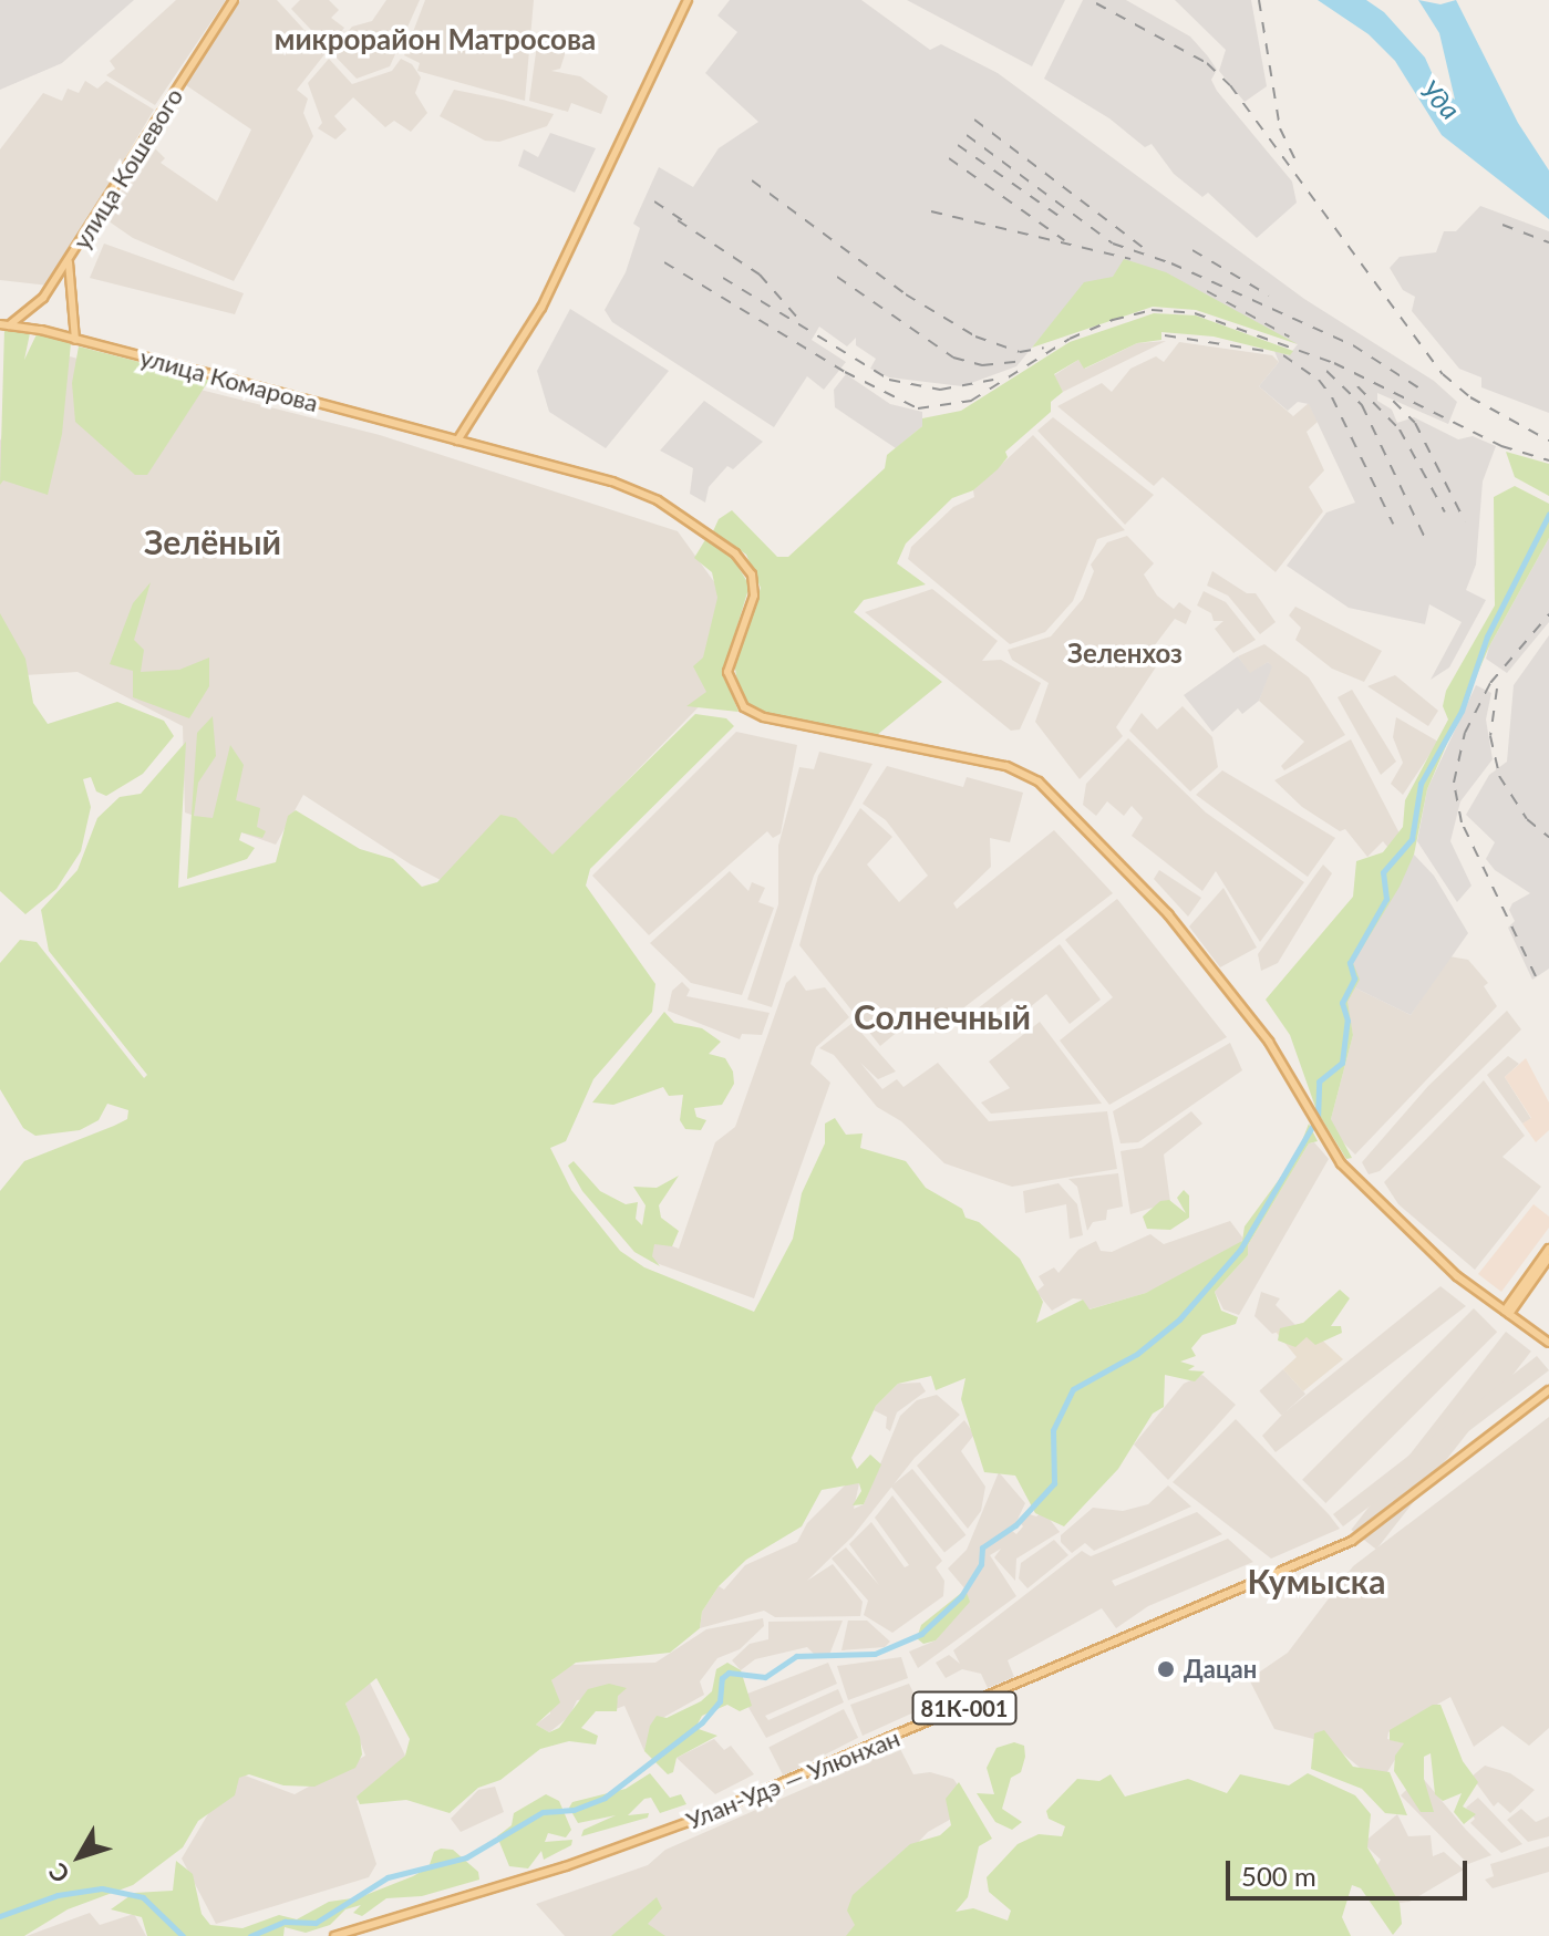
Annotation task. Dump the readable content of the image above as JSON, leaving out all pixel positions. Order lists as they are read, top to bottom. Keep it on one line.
{"streets":{"main road":["улица Кошевого","улица Комарова","81К-001","Улан-Удэ — Улюнхан"]},"crossings":[["улица Кошевого","улица Комарова"]],"districts":["микрорайон Матросова","Зелёный","Зеленхоз","Солнечный","Кумыска"],"water":["Уда"],"places":["Дацан"],"scale_bar":"500 m","north":"bottom left"}
